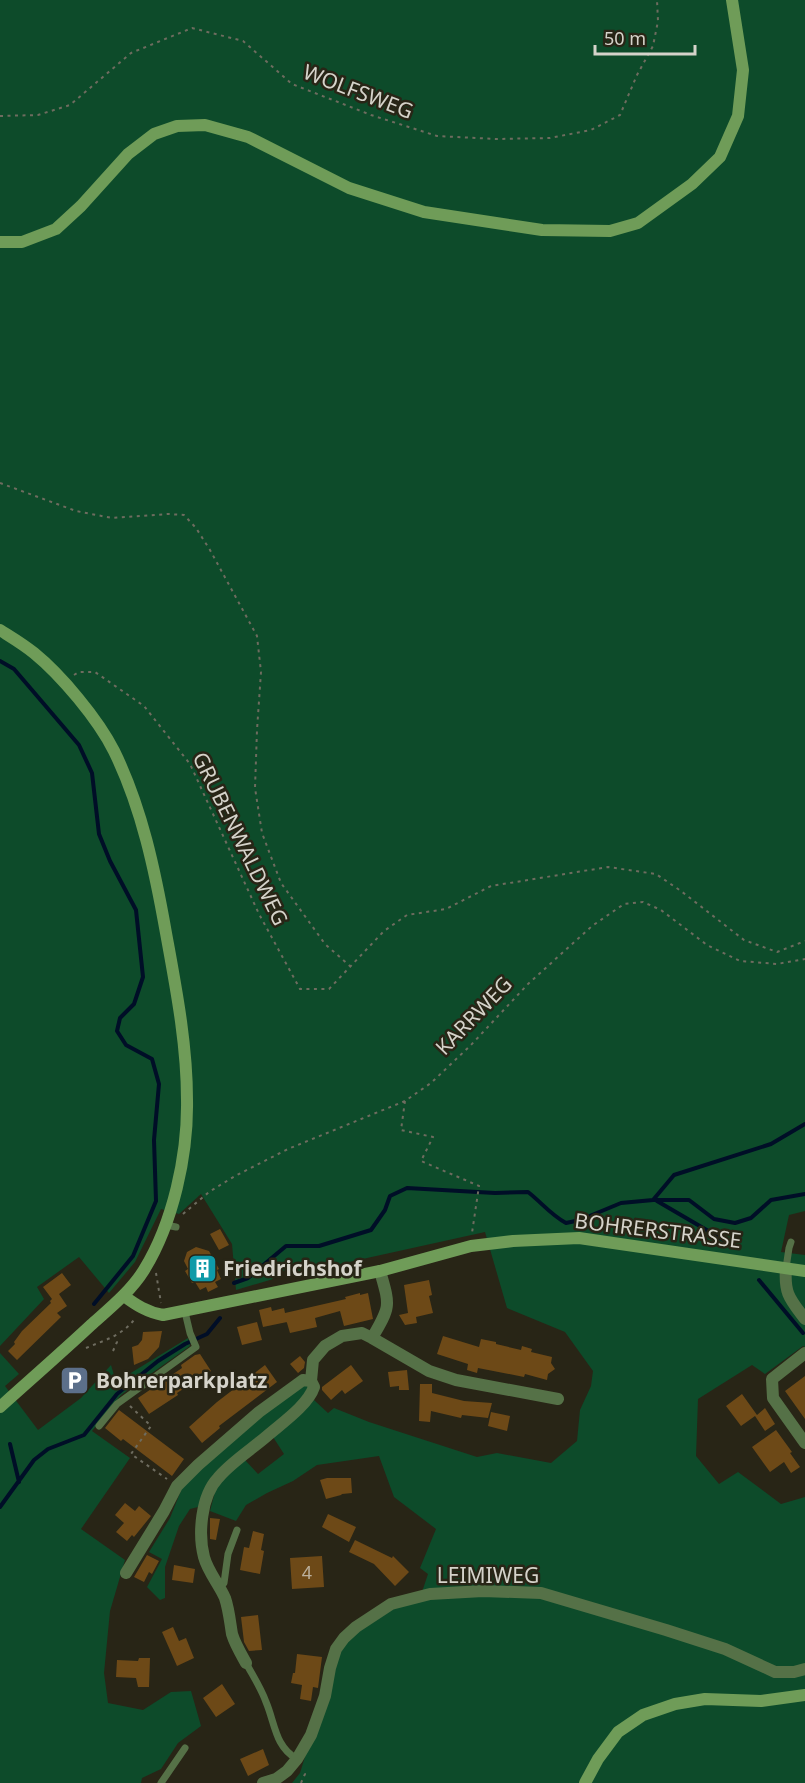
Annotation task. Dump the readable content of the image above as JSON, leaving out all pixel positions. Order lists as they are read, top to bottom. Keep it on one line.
{"streets":{"main road":["BOHRERSTRASSE"],"street":["LEIMIWEG"],"path":["WOLFSWEG","GRUBENWALDWEG","KARRWEG"]},"places":{"building":["Friedrichshof"],"parking":["Bohrerparkplatz"]},"house_numbers":["4"],"scale_bar":"50 m"}
